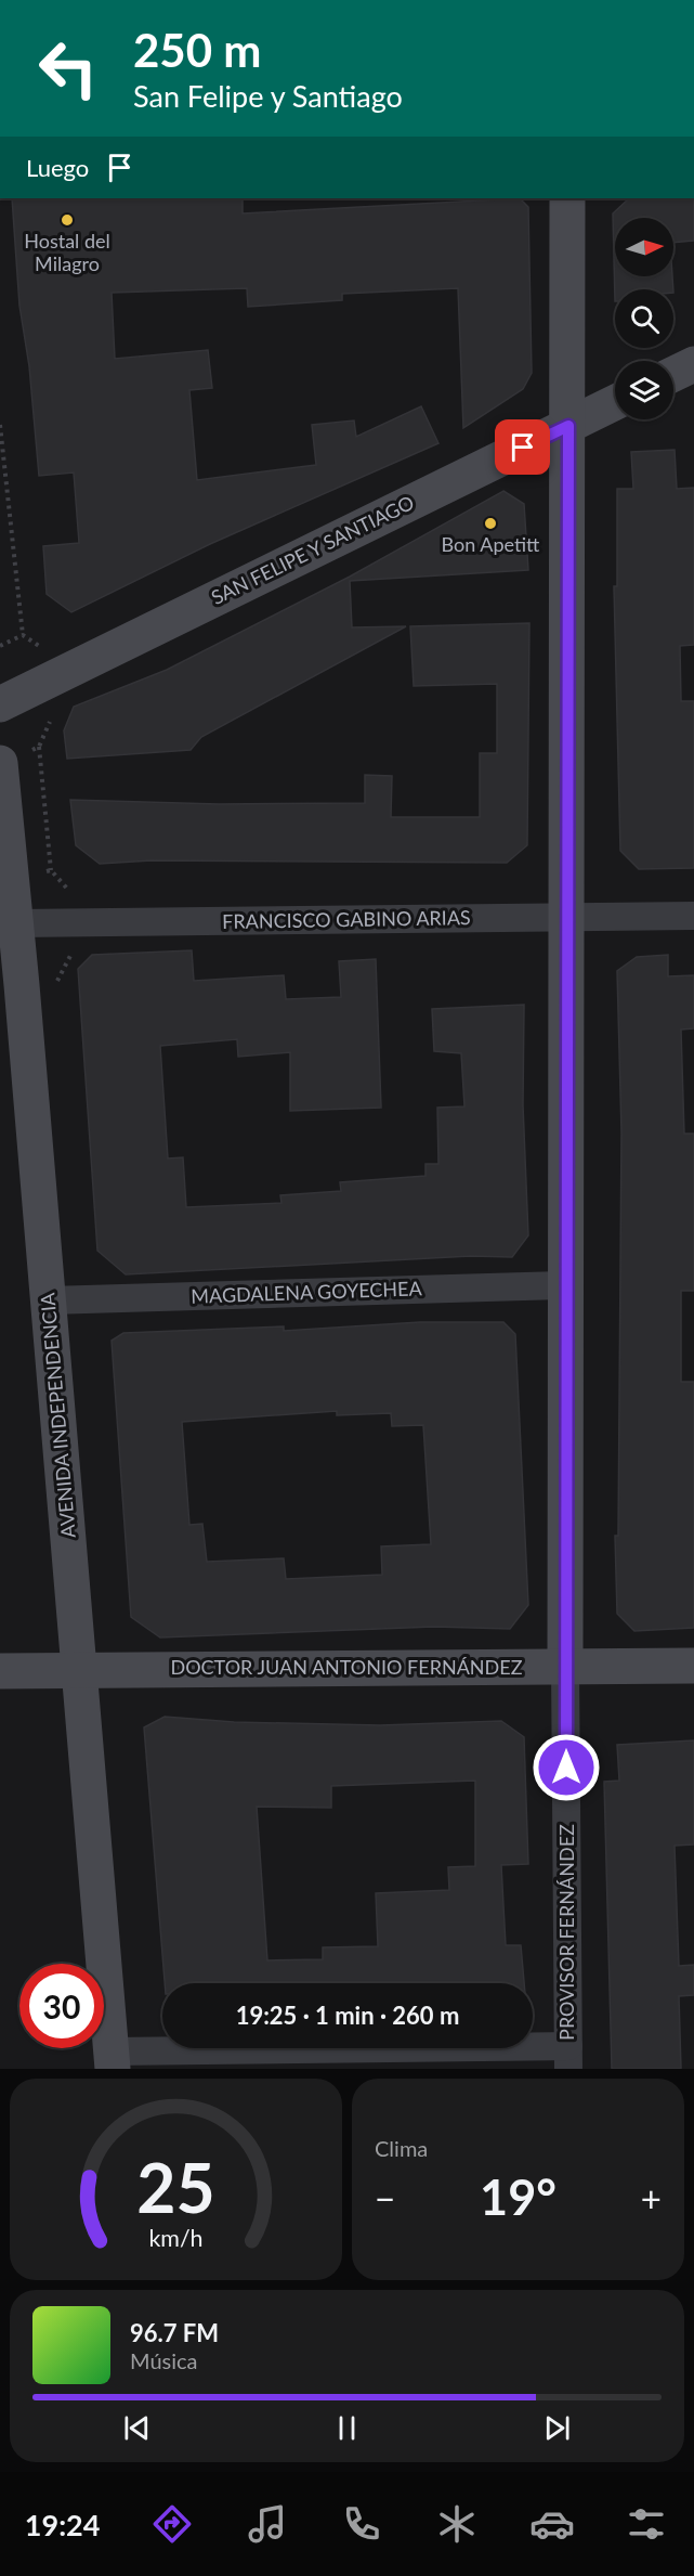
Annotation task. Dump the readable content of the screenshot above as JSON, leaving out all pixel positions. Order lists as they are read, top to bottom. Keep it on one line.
{"streets":{"street":["SAN FELIPE Y SANTIAGO","FRANCISCO GABINO ARIAS","MAGDALENA GOYECHEA","AVENIDA INDEPENDENCIA","DOCTOR JUAN ANTONIO FERNÁNDEZ","PROVISOR FERNÁNDEZ"]},"crossings":[["SAN FELIPE Y SANTIAGO","PROVISOR FERNÁNDEZ"],["FRANCISCO GABINO ARIAS","AVENIDA INDEPENDENCIA"],["FRANCISCO GABINO ARIAS","PROVISOR FERNÁNDEZ"],["MAGDALENA GOYECHEA","AVENIDA INDEPENDENCIA"],["MAGDALENA GOYECHEA","PROVISOR FERNÁNDEZ"],["AVENIDA INDEPENDENCIA","DOCTOR JUAN ANTONIO FERNÁNDEZ"],["DOCTOR JUAN ANTONIO FERNÁNDEZ","PROVISOR FERNÁNDEZ"]],"places":["Hostal del Milagro","Bon Apetitt"],"north":"right","page":{"turn":["250 m","San Felipe y Santiago"],"then":"Luego","limit":"30","trip":"19:25 · 1 min · 260 m","tile":"Clima","heat":["−","19°","+"],"song":["96.7 FM","Música"],"tabs":"19:24","gauge":["25","km/h"]}}
